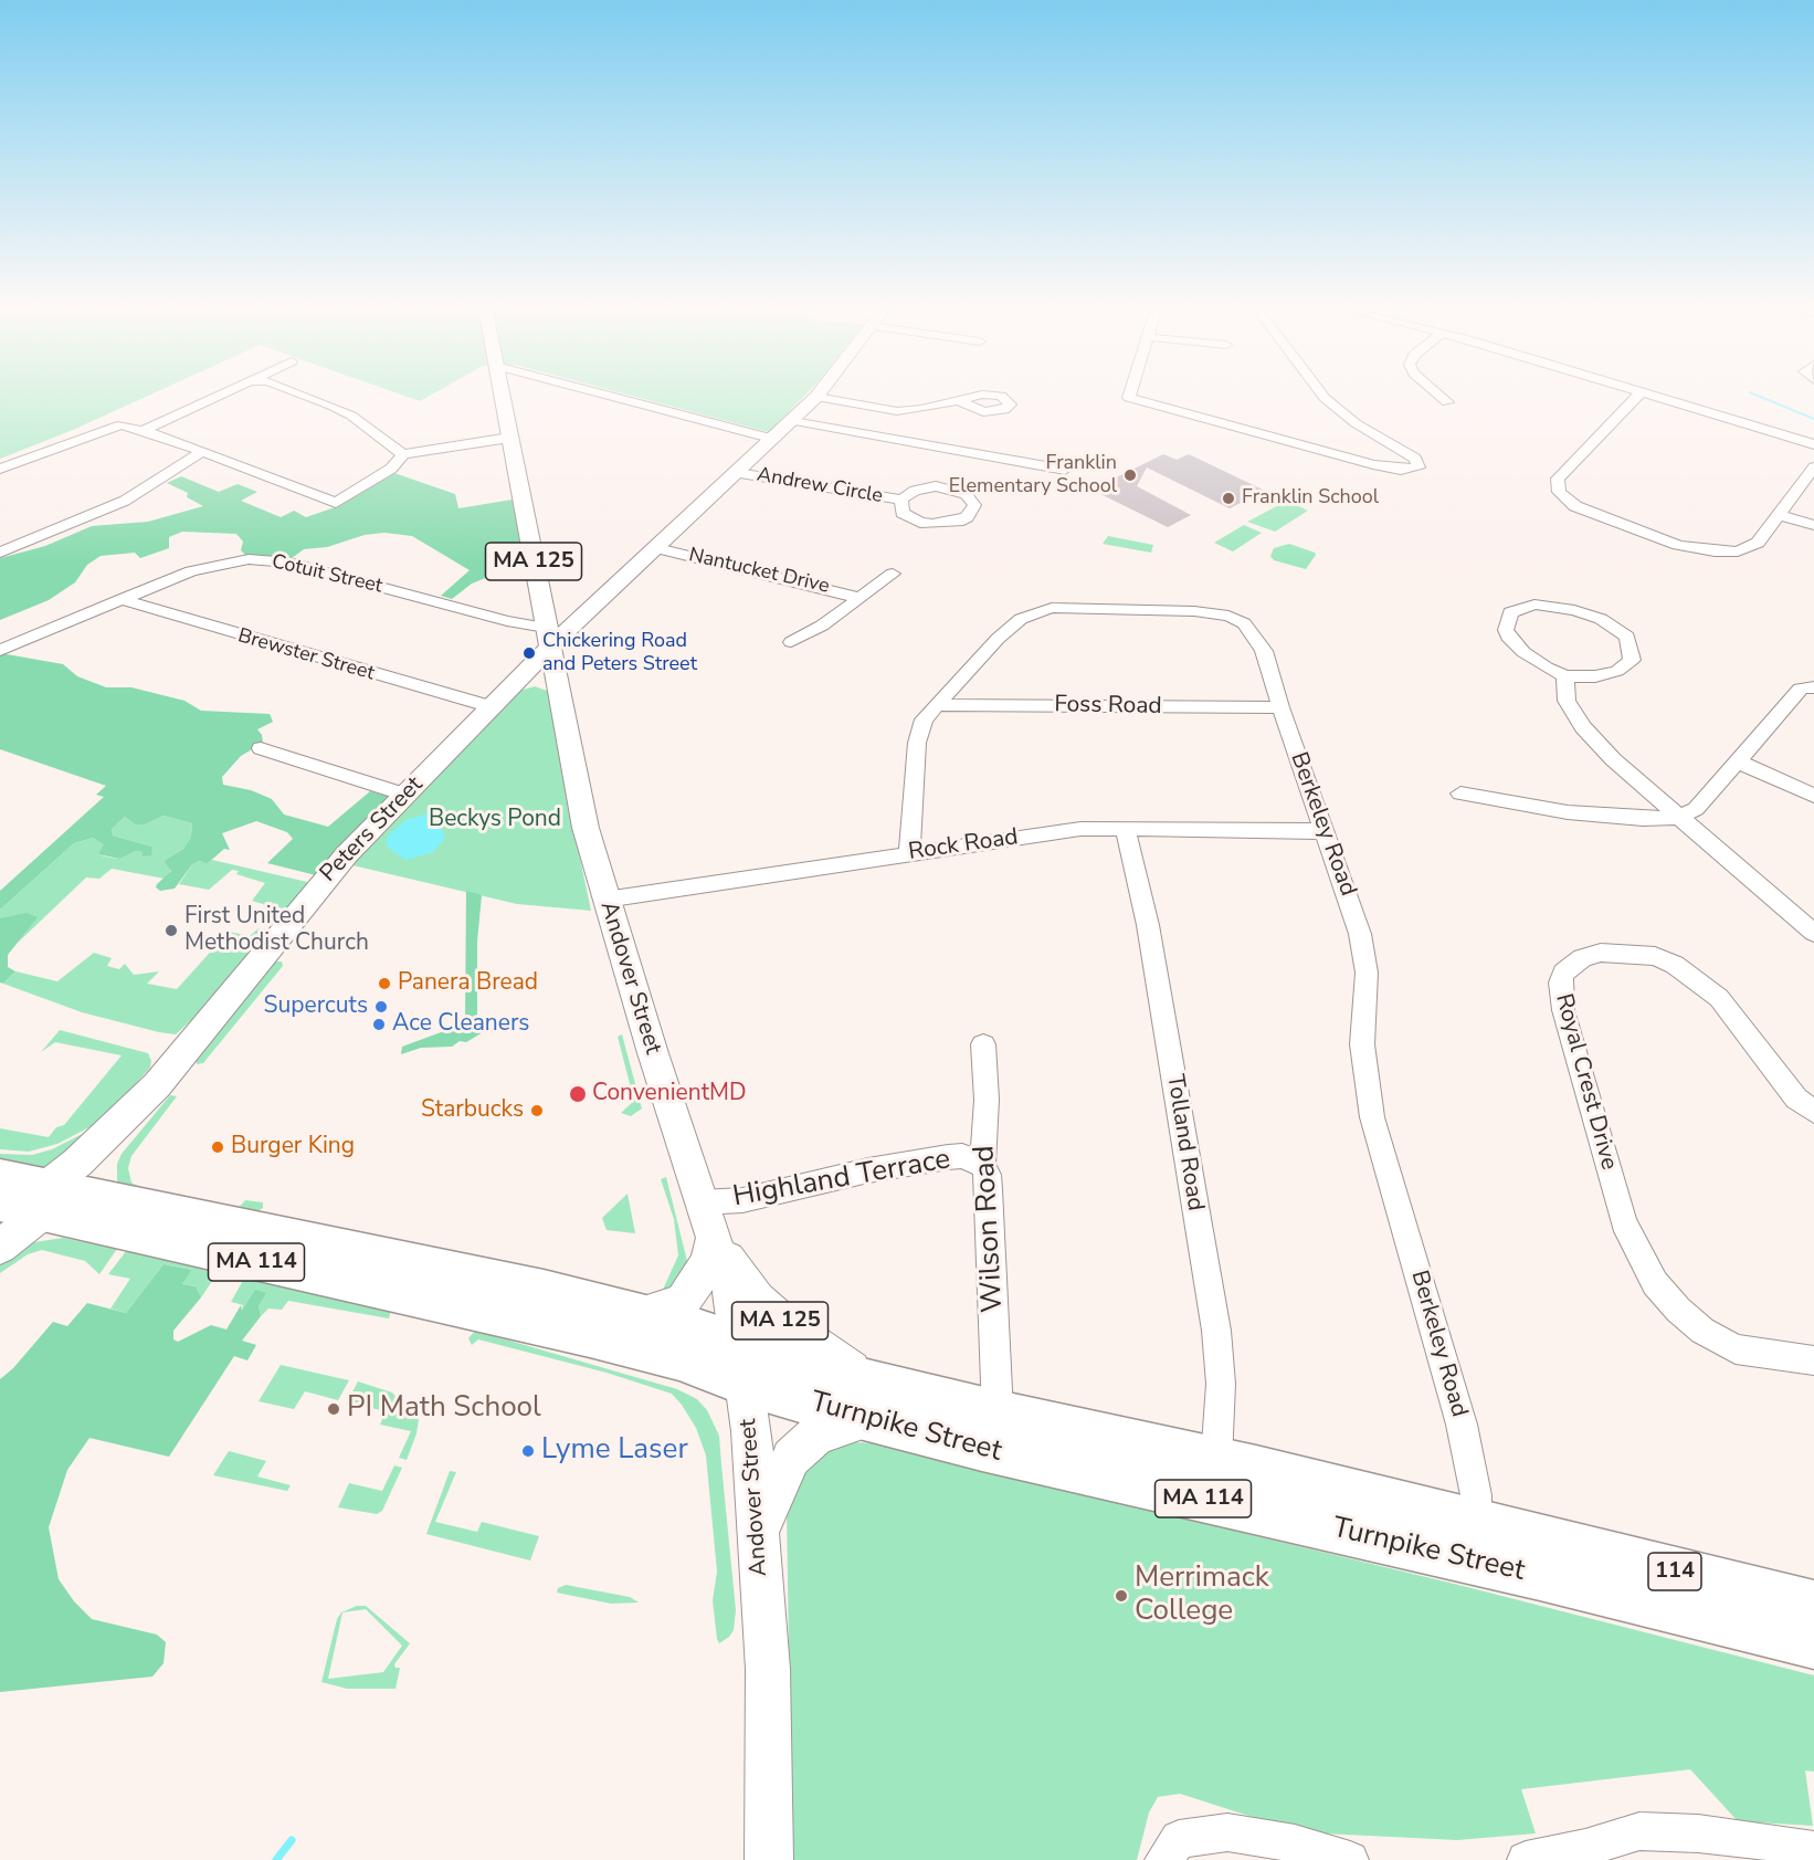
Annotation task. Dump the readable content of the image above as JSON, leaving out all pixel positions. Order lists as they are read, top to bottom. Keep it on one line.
{"streets":{"highway":["MA 114","Turnpike Street","114"],"main road":["MA 125","Peters Street","Andover Street"],"street":["Andrew Circle","Nantucket Drive","Cotuit Street","Brewster Street","Foss Road","Berkeley Road","Rock Road","Royal Crest Drive","Tolland Road","Highland Terrace","Wilson Road"]},"crossings":[["MA 125","Cotuit Street"],["MA 125","Peters Street"],["MA 125","Andover Street"],["MA 125","Highland Terrace"],["MA 125","Turnpike Street"],["Cotuit Street","Brewster Street"],["Cotuit Street","Peters Street"],["Cotuit Street","Andover Street"],["Brewster Street","Peters Street"],["Foss Road","Berkeley Road"],["Berkeley Road","Rock Road"],["Berkeley Road","Turnpike Street"],["Peters Street","Andover Street"],["Peters Street","Turnpike Street"],["Rock Road","Andover Street"],["Rock Road","Tolland Road"],["Andover Street","Highland Terrace"],["Andover Street","Turnpike Street"],["Tolland Road","Turnpike Street"],["Highland Terrace","Wilson Road"],["Wilson Road","Turnpike Street"]],"parks":["Beckys Pond"],"places":["Franklin Elementary School","Franklin School","Chickering Road and Peters Street","First United Methodist Church","Panera Bread","Supercuts","Ace Cleaners","ConvenientMD","Starbucks","Burger King","PI Math School","Lyme Laser","Merrimack College"]}
